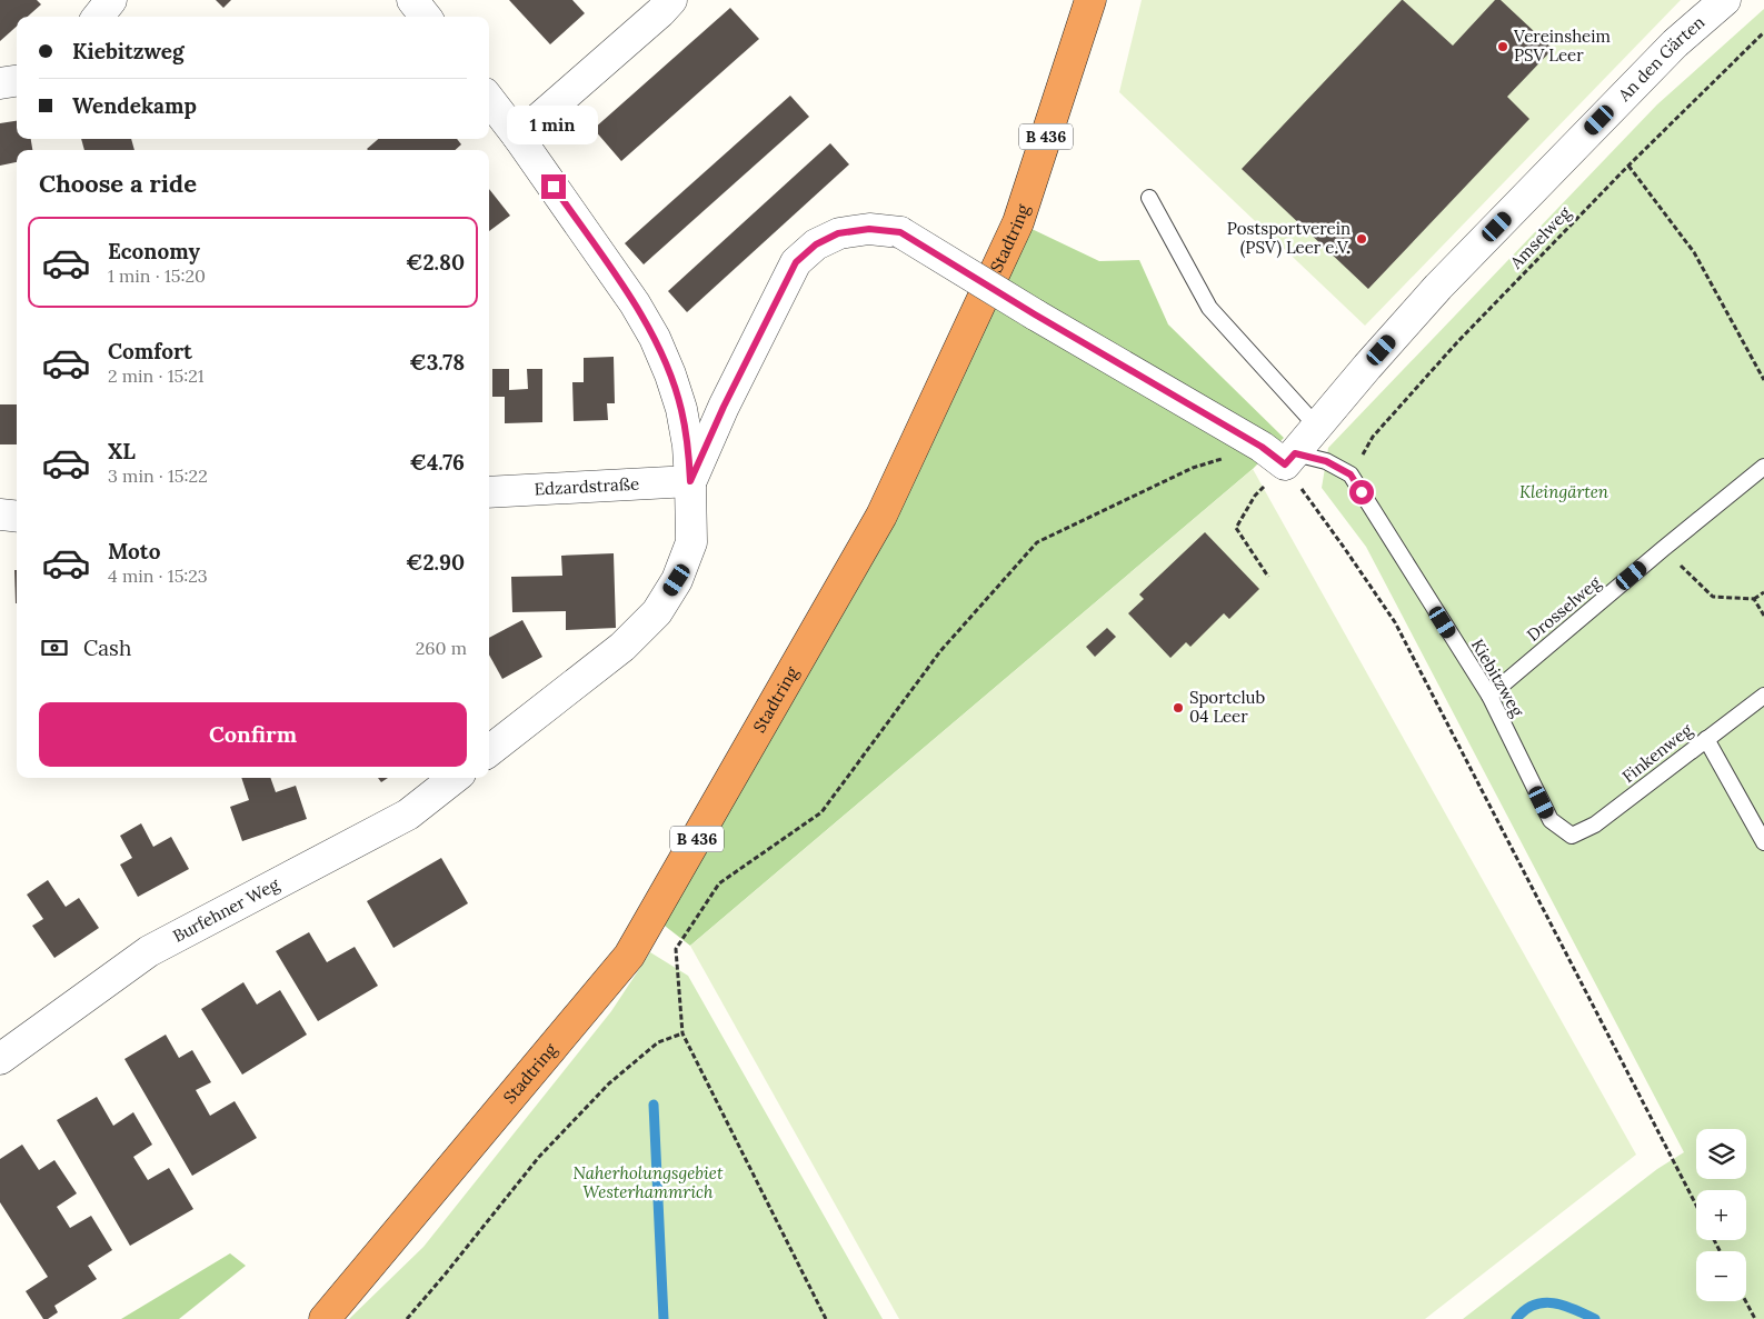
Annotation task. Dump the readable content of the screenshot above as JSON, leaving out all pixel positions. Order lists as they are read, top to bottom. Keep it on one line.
{"streets":{"highway":["B 436","Stadtring"],"street":["An den Gärten","Edzardstraße","Burfehner Weg"],"lane":["Drosselweg","Kiebitzweg","Finkenweg"],"path":["Amselweg"]},"crossings":[["An den Gärten","Kiebitzweg"],["Amselweg","Kiebitzweg"],["Drosselweg","Kiebitzweg"],["Kiebitzweg","Finkenweg"]],"parks":["Kleingärten","Naherholungsgebiet Westerhammrich"],"places":["Vereinsheim PSV Leer","Postsportverein (PSV) Leer e.V.","Sportclub 04 Leer"],"page":{"banner":["Kiebitzweg","Wendekamp"],"bubble":"1 min","heading":"Choose a ride","list":[{"name":"Economy","note":"1 min · 15:20","value":"€2.80"},{"name":"Comfort","note":"2 min · 15:21","value":"€3.78"},{"name":"XL","note":"3 min · 15:22","value":"€4.76"},{"name":"Moto","note":"4 min · 15:23","value":"€2.90"}],"pay":["Cash","260 m"],"buttons":"Confirm","map_buttons":["+","−"]}}
